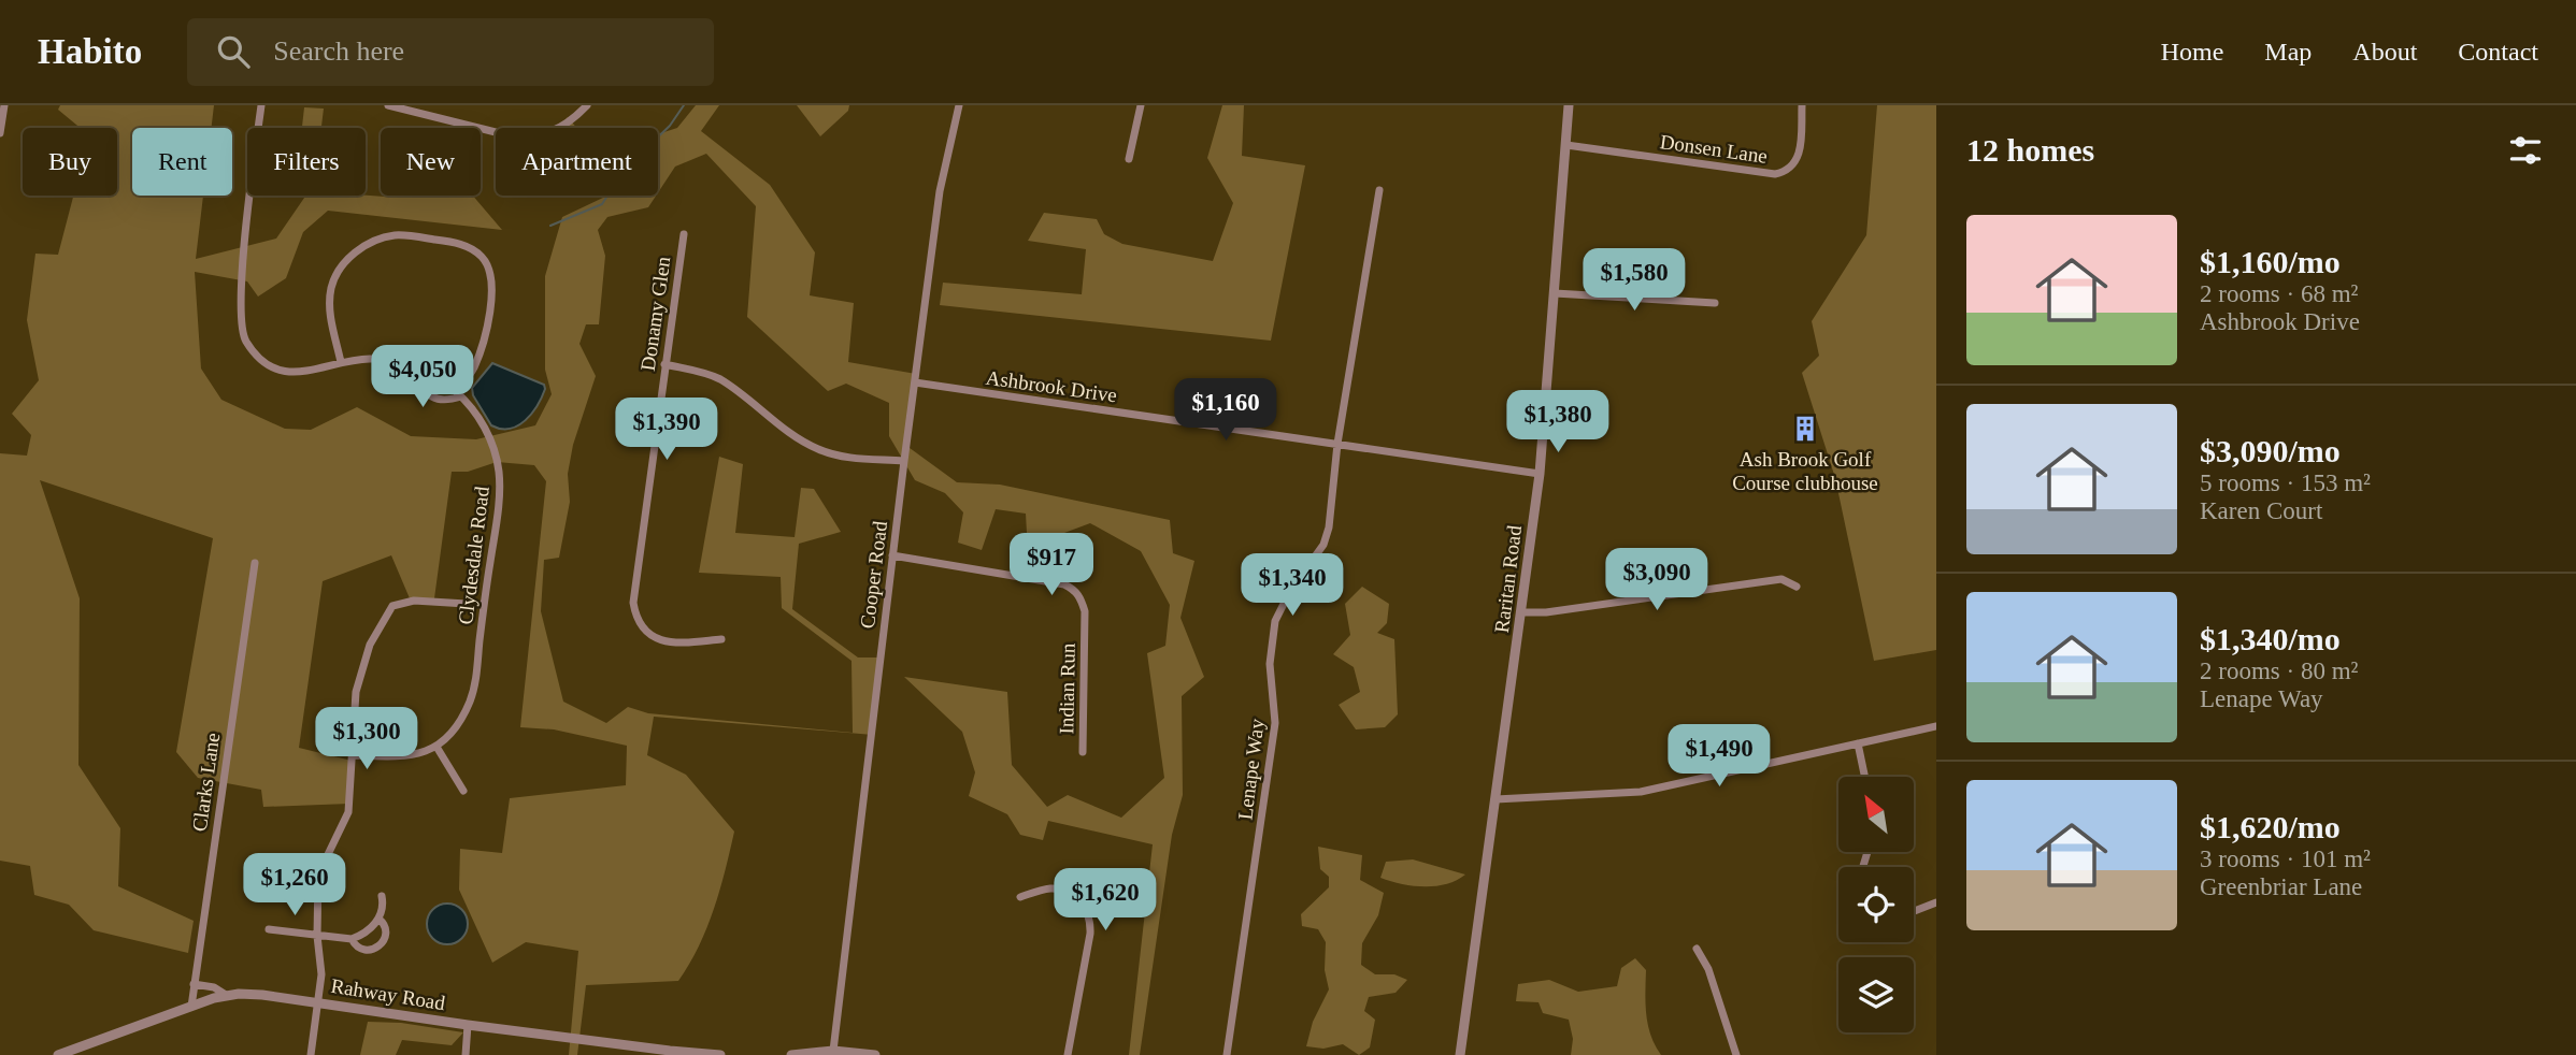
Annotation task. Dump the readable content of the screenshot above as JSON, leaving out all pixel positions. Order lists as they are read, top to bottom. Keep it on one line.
{"streets":{"street":["Donsen Lane","Donamy Glen","Ashbrook Drive","Clydesdale Road","Cooper Road","Raritan Road","Indian Run","Lenape Way","Clarks Lane","Rahway Road"]},"crossings":[["Donsen Lane","Raritan Road"],["Ashbrook Drive","Cooper Road"],["Ashbrook Drive","Raritan Road"],["Ashbrook Drive","Lenape Way"],["Cooper Road","Indian Run"],["Clarks Lane","Rahway Road"]],"places":{"building":["Ash Brook Golf Course clubhouse"]},"north":"top left","page":{"header":"Habito","search":"Search here","nav":["Home","Map","About","Contact"],"heading":"12 homes","chip":["Buy","Rent","Filters","New","Apartment"],"list":[{"name":"$1,160/mo","note":"2 rooms · 68 m² · Ashbrook Drive"},{"name":"$3,090/mo","note":"5 rooms · 153 m² · Karen Court"},{"name":"$1,340/mo","note":"2 rooms · 80 m² · Lenape Way"},{"name":"$1,620/mo","note":"3 rooms · 101 m² · Greenbriar Lane"}],"price":["$1,580","$4,050","$1,160","$1,380","$1,390","$917","$3,090","$1,340","$1,300","$1,490","$1,260","$1,620"]}}
